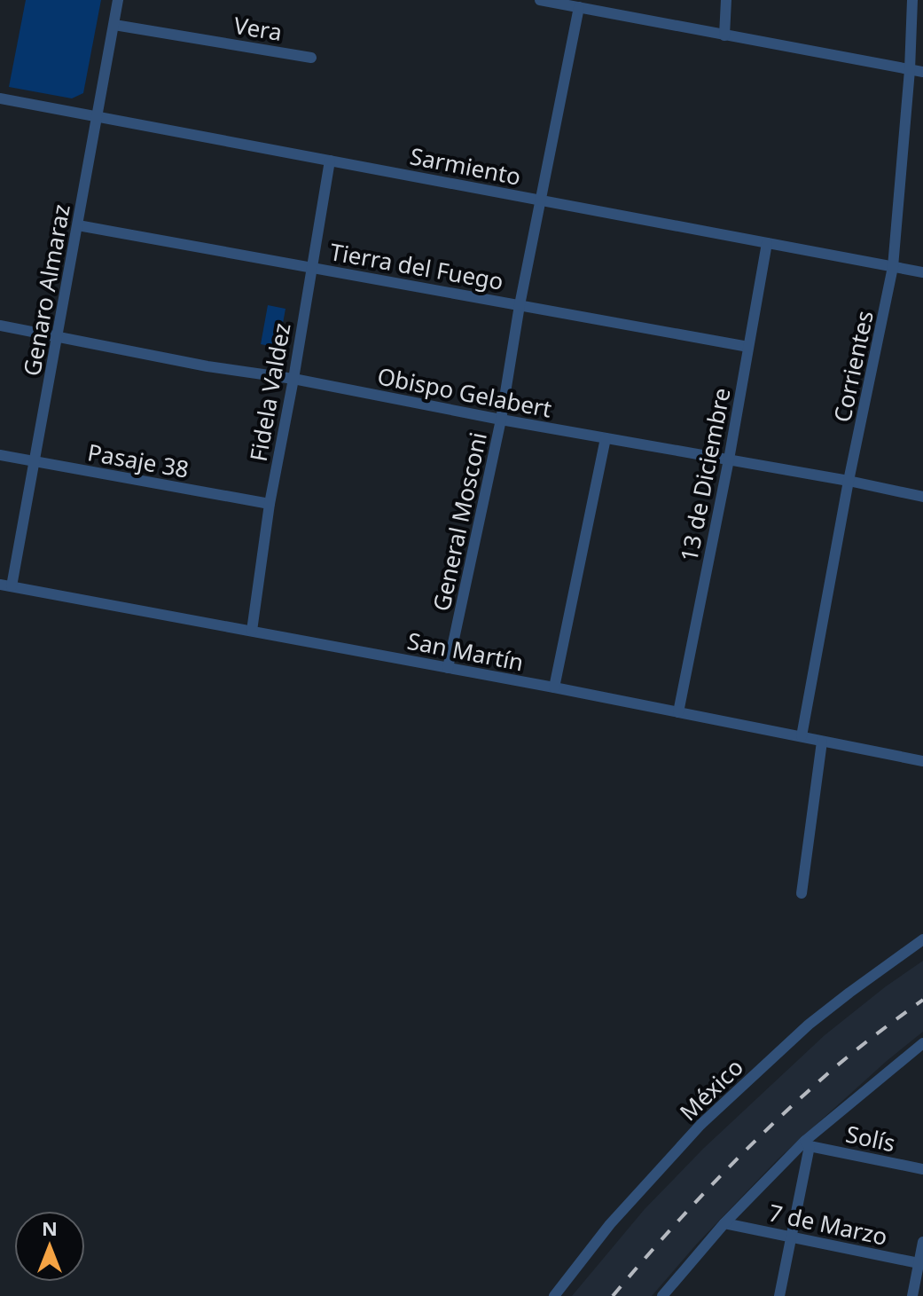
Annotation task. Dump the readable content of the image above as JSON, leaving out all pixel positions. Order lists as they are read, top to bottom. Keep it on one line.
{"streets":{"street":["Vera","Sarmiento","Tierra del Fuego","Genaro Almaraz","Corrientes","Fidela Valdez","Obispo Gelabert","Pasaje 38","13 de Diciembre","General Mosconi","San Martín","México","Solís","7 de Marzo"]},"crossings":[["Vera","Genaro Almaraz"],["Sarmiento","Genaro Almaraz"],["Sarmiento","Corrientes"],["Sarmiento","Fidela Valdez"],["Sarmiento","13 de Diciembre"],["Sarmiento","General Mosconi"],["Tierra del Fuego","Genaro Almaraz"],["Tierra del Fuego","Fidela Valdez"],["Tierra del Fuego","13 de Diciembre"],["Tierra del Fuego","General Mosconi"],["Genaro Almaraz","Obispo Gelabert"],["Genaro Almaraz","Pasaje 38"],["Genaro Almaraz","San Martín"],["Corrientes","Obispo Gelabert"],["Corrientes","San Martín"],["Fidela Valdez","Obispo Gelabert"],["Fidela Valdez","Pasaje 38"],["Fidela Valdez","San Martín"],["Obispo Gelabert","13 de Diciembre"],["Obispo Gelabert","General Mosconi"],["13 de Diciembre","San Martín"],["General Mosconi","San Martín"]],"north":"top"}
